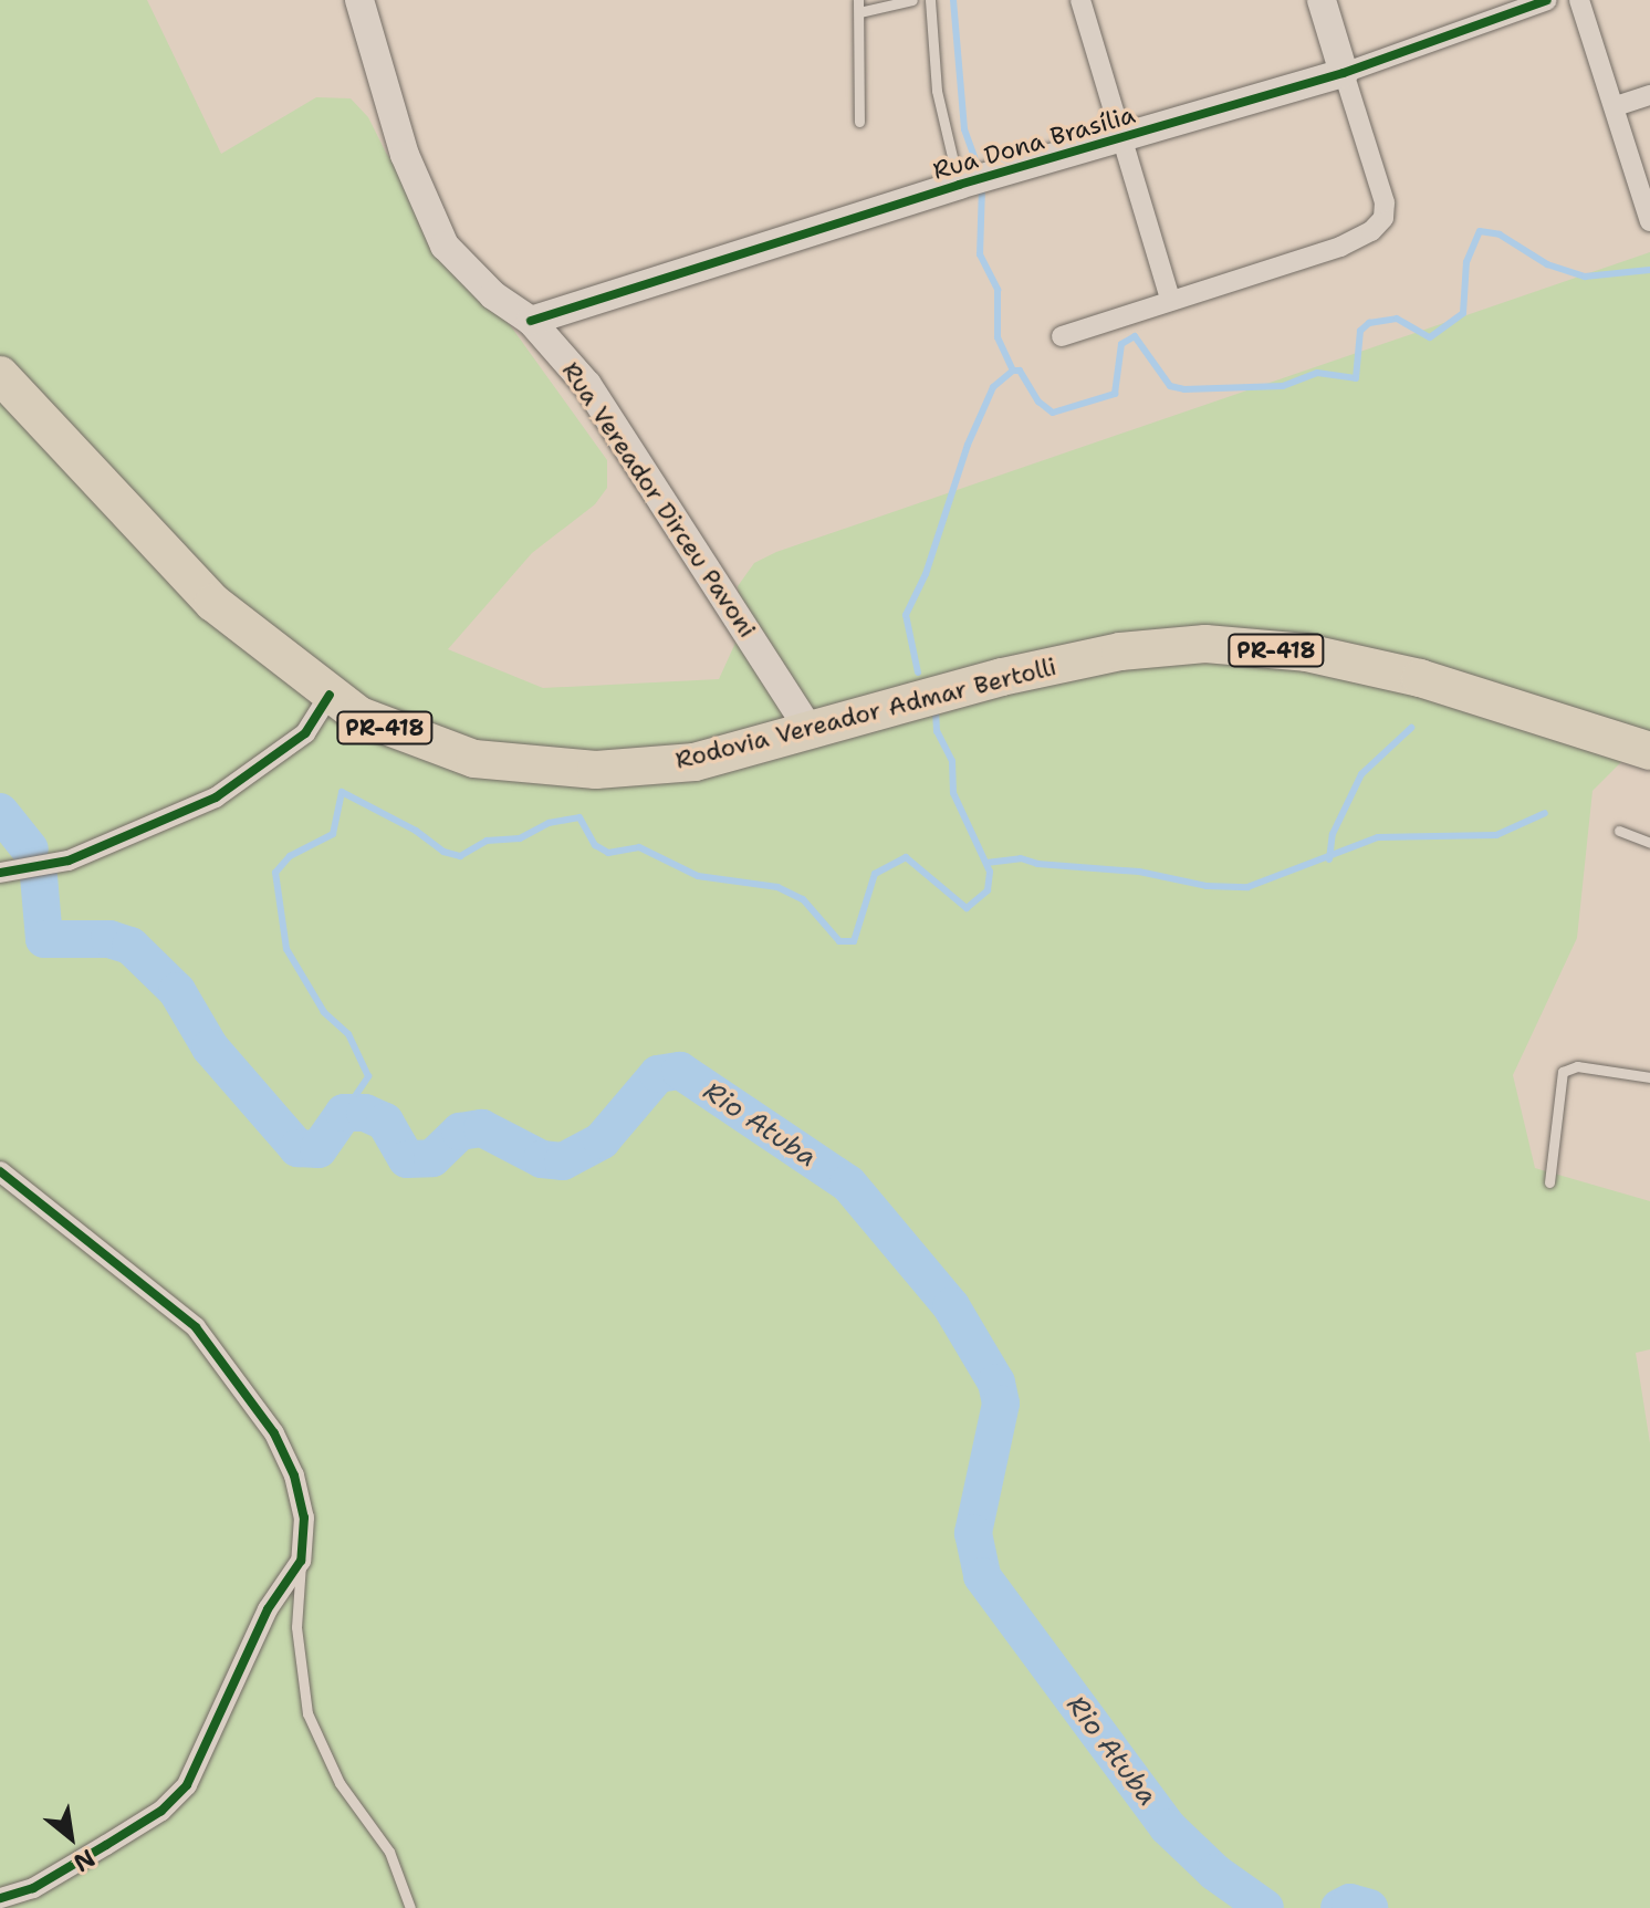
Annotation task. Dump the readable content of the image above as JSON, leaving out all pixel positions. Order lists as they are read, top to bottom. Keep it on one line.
{"streets":{"highway":["PR-418","Rodovia Vereador Admar Bertolli"],"street":["Rua Dona Brasília","Rua Vereador Dirceu Pavoni"]},"crossings":[["Rua Dona Brasília","Rua Vereador Dirceu Pavoni"],["Rua Vereador Dirceu Pavoni","Rodovia Vereador Admar Bertolli"]],"water":["Rio Atuba"],"north":"bottom right"}
